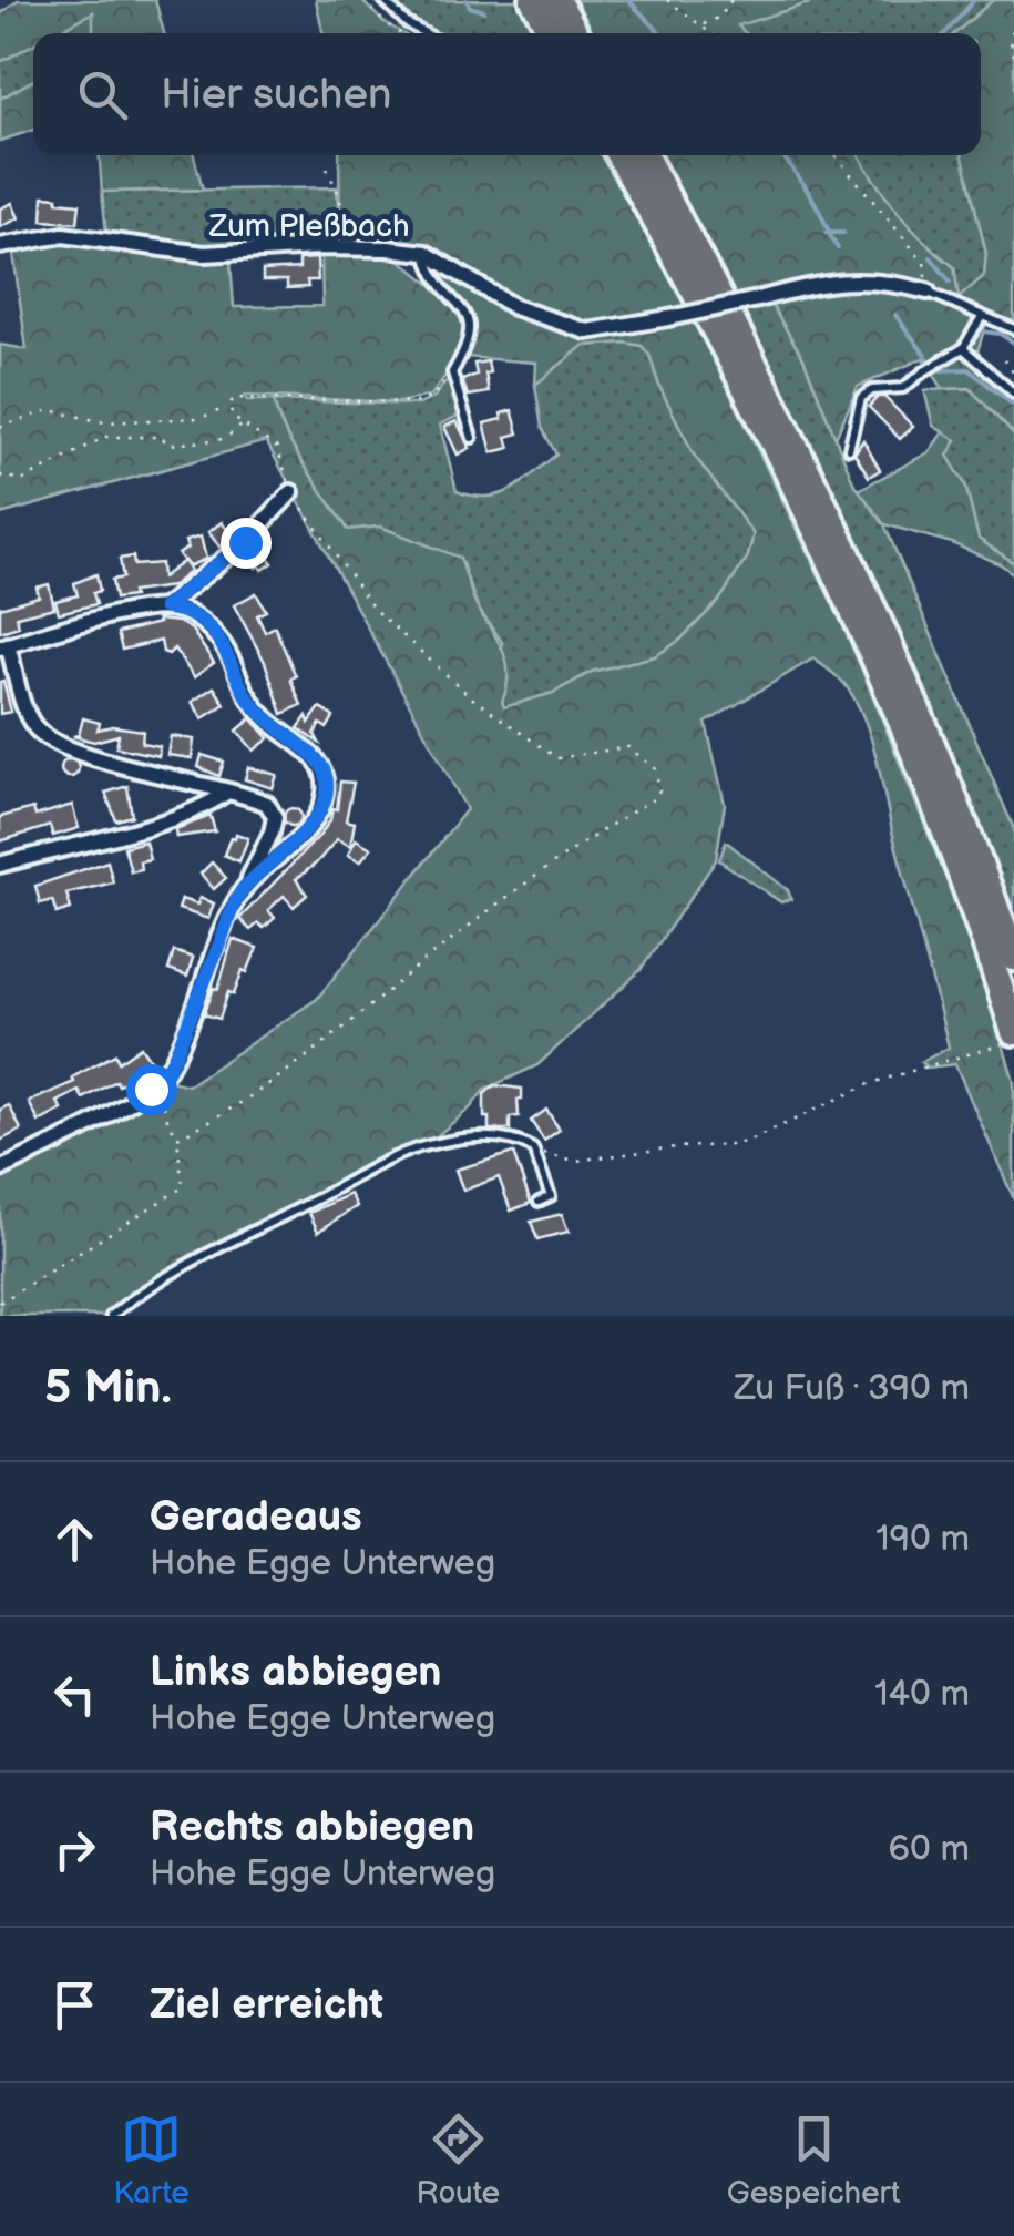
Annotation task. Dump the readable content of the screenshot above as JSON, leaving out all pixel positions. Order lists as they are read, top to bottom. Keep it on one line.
{"streets":{"street":["Zum Pleßbach"]},"page":{"search":"Hier suchen","heading":["5 Min.","Zu Fuß · 390 m"],"list":[["Geradeaus","Hohe Egge Unterweg","190 m"],["Links abbiegen","Hohe Egge Unterweg","140 m"],["Rechts abbiegen","Hohe Egge Unterweg","60 m"],"Ziel erreicht"],"nav":["Karte","Route","Gespeichert"]}}
